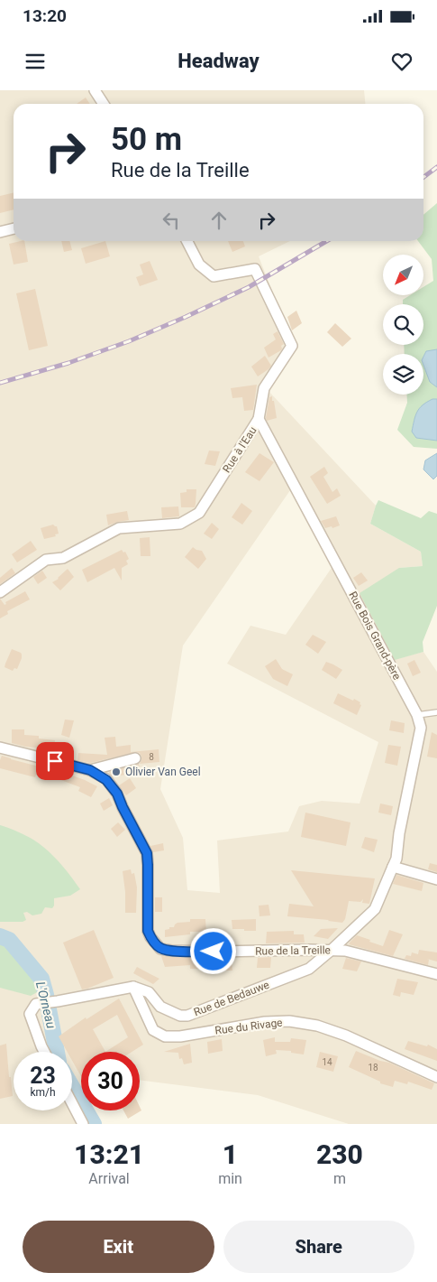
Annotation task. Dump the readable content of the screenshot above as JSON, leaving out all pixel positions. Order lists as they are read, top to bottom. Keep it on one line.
{"streets":{"street":["Rue à l'Eau","Rue Bois Grand-père","Rue de la Treille","Rue de Bedauwe","Rue du Rivage"]},"crossings":[["Rue à l'Eau","Rue Bois Grand-père"],["Rue Bois Grand-père","Rue de Bedauwe"],["Rue de la Treille","Rue de Bedauwe"],["Rue de Bedauwe","Rue du Rivage"]],"water":["L'Orneau"],"places":["Olivier Van Geel"],"house_numbers":["8","14","18"],"north":"bottom left","page":{"status":"13:20","header":"Headway","turn":["50 m","Rue de la Treille"],"speed":"23 km/h","limit":"30","eta":["13:21","Arrival","1","min","230","m"],"buttons":["Exit","Share"]}}
